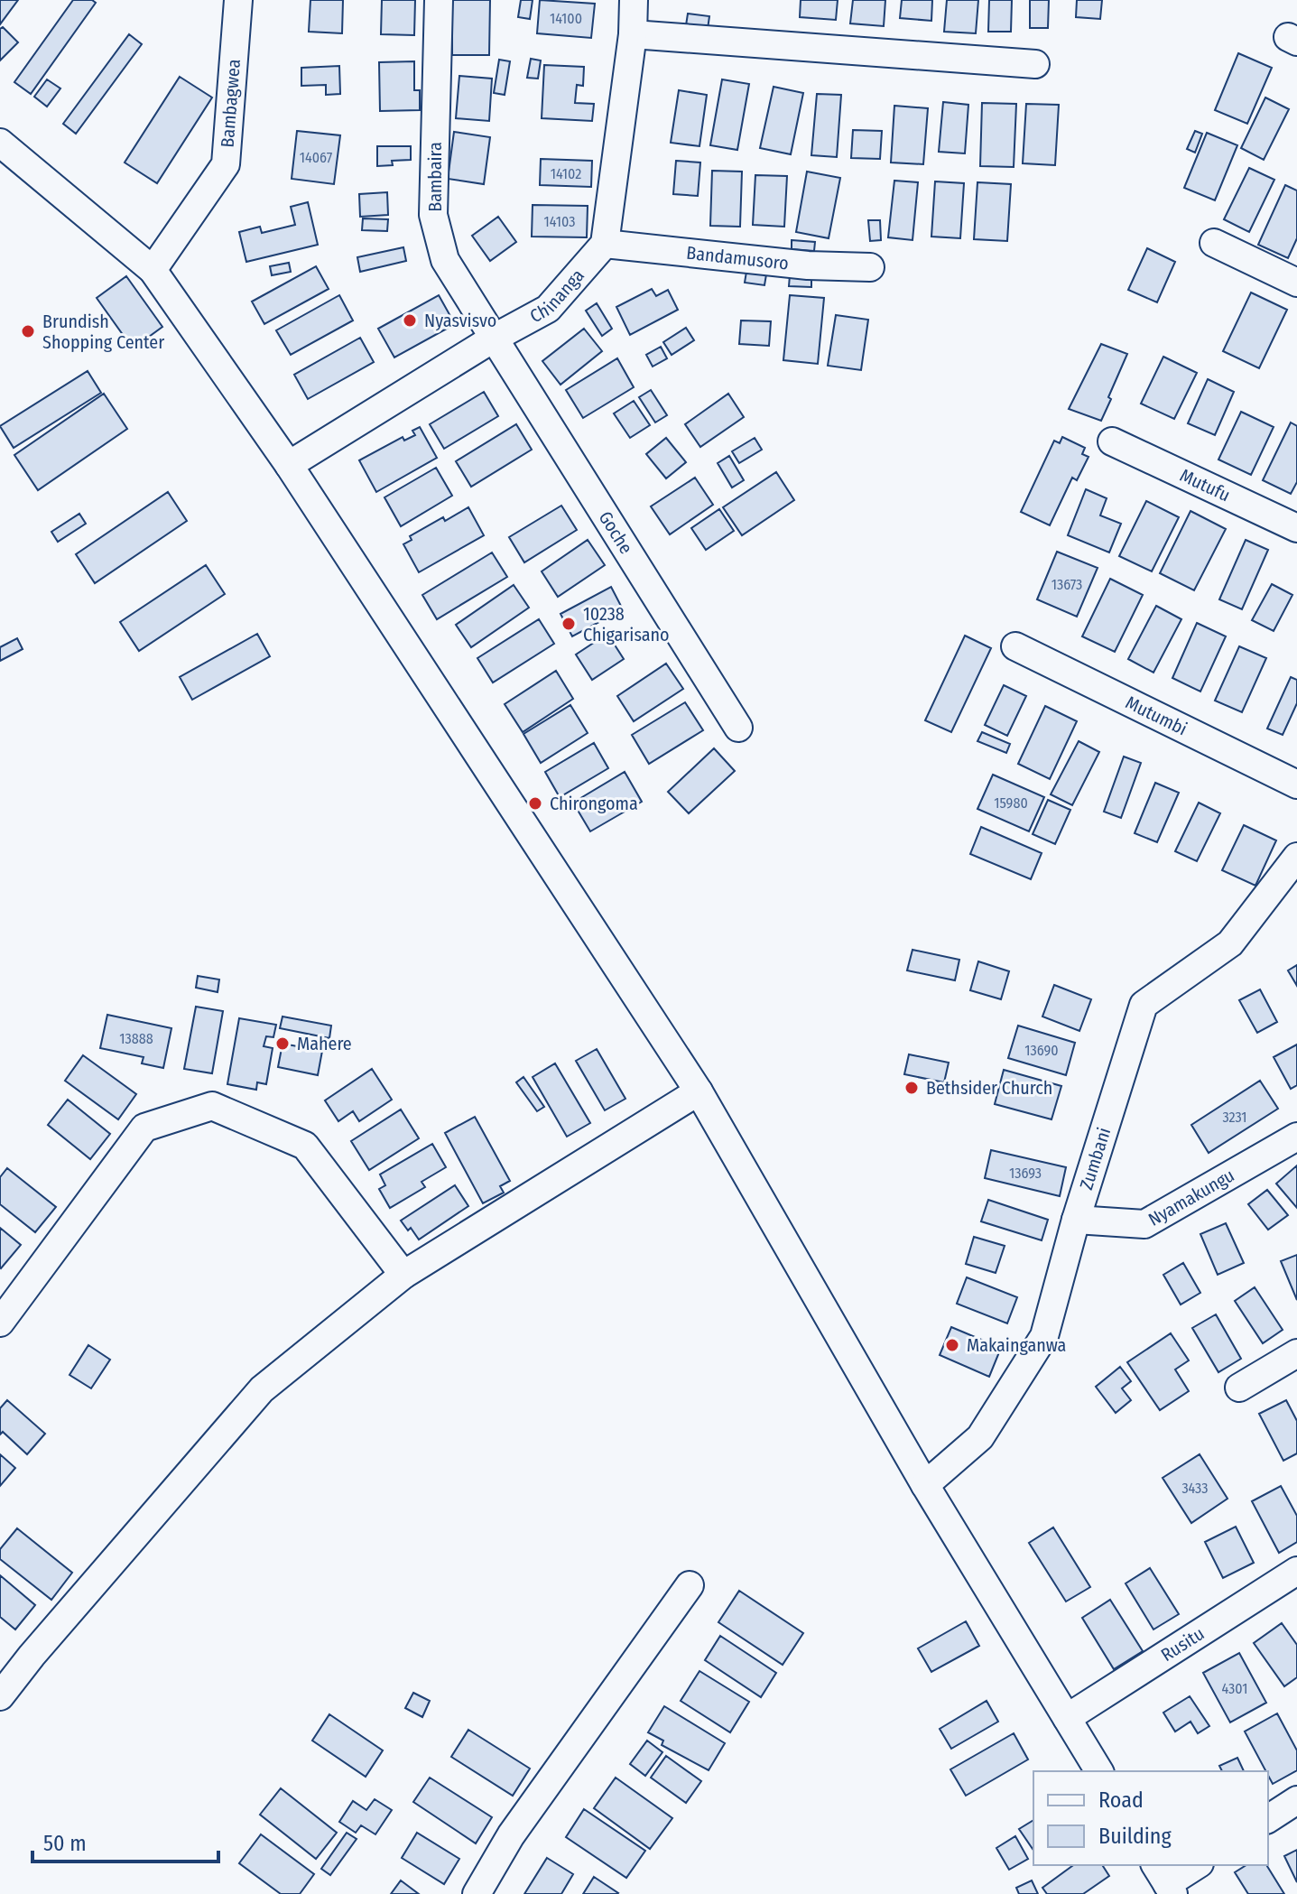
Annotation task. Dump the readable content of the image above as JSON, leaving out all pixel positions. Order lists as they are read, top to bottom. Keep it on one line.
{"streets":{"street":["Bambagwea","Bambaira","Bandamusoro","Chinanga","Mutufu","Goche","Mutumbi","Zumbani","Nyamakungu","Rusitu"]},"crossings":[["Bambaira","Chinanga"],["Bambaira","Goche"],["Bandamusoro","Chinanga"],["Chinanga","Goche"],["Zumbani","Nyamakungu"]],"places":["Nyasvisvo","Brundish Shopping Center","10238 Chigarisano","Chirongoma","Mahere","Bethsider Church","Makainganwa"],"house_numbers":["14100","14067","14102","14103","13673","15980","13888","13690","3231","13693","3433","4301"],"legend":["Road","Building"],"scale_bar":"50 m"}
